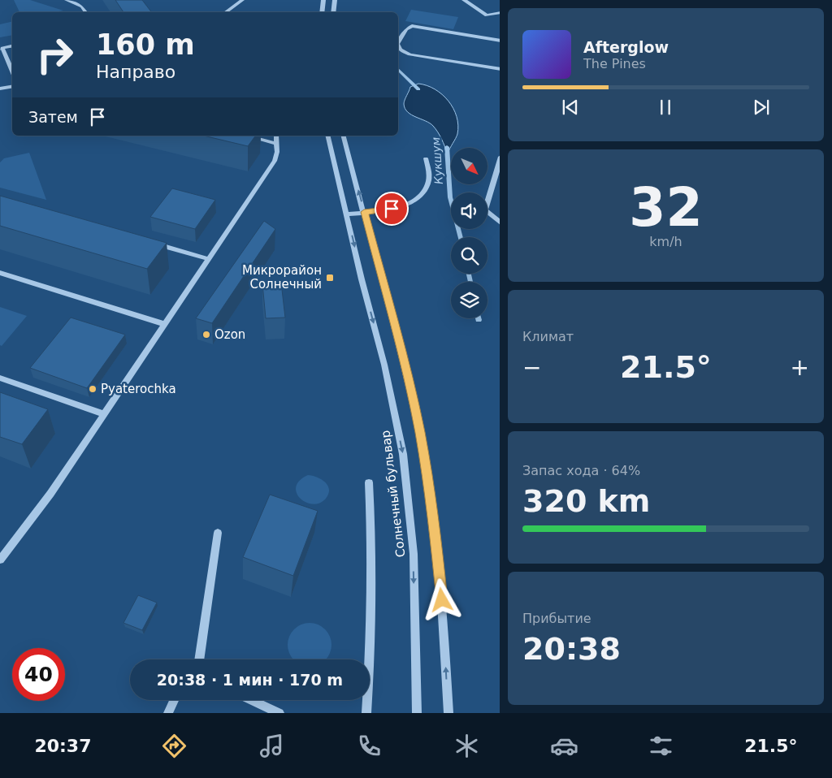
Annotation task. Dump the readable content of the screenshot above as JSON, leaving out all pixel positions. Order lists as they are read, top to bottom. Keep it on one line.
{"streets":{"street":["Солнечный бульвар"]},"water":["Кукшум"],"places":{"transit":["Микрорайон Солнечный"],"other":["Ozon","Pyaterochka"]},"north":"bottom right","page":{"turn":["160 m","Направо"],"song":["Afterglow","The Pines"],"then":"Затем","tile":[["32","km/h"],"Климат",["Запас хода · 64%","320 km"],["Прибытие","20:38"]],"heat":["−","21.5°","+"],"limit":"40","trip":"20:38 · 1 мин · 170 m","tabs":["20:37","21.5°"]}}
